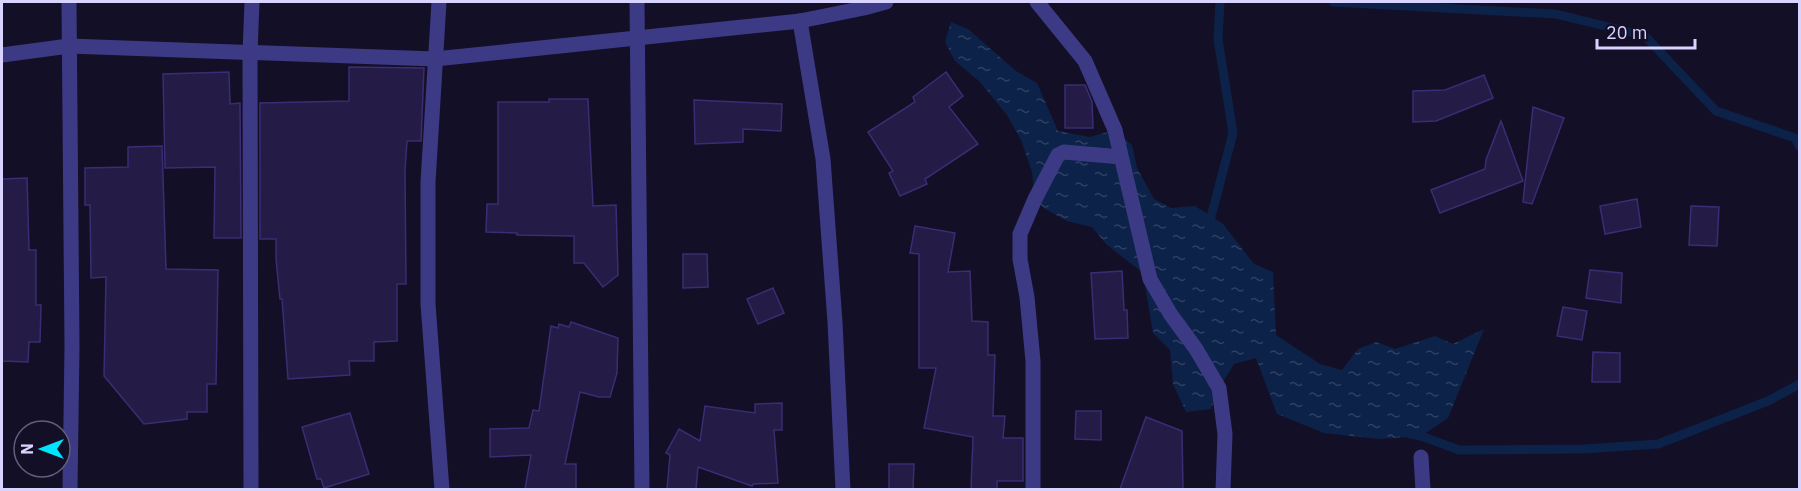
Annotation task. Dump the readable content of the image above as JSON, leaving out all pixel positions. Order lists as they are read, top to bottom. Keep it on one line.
{"scale_bar":"20 m","north":"left"}
